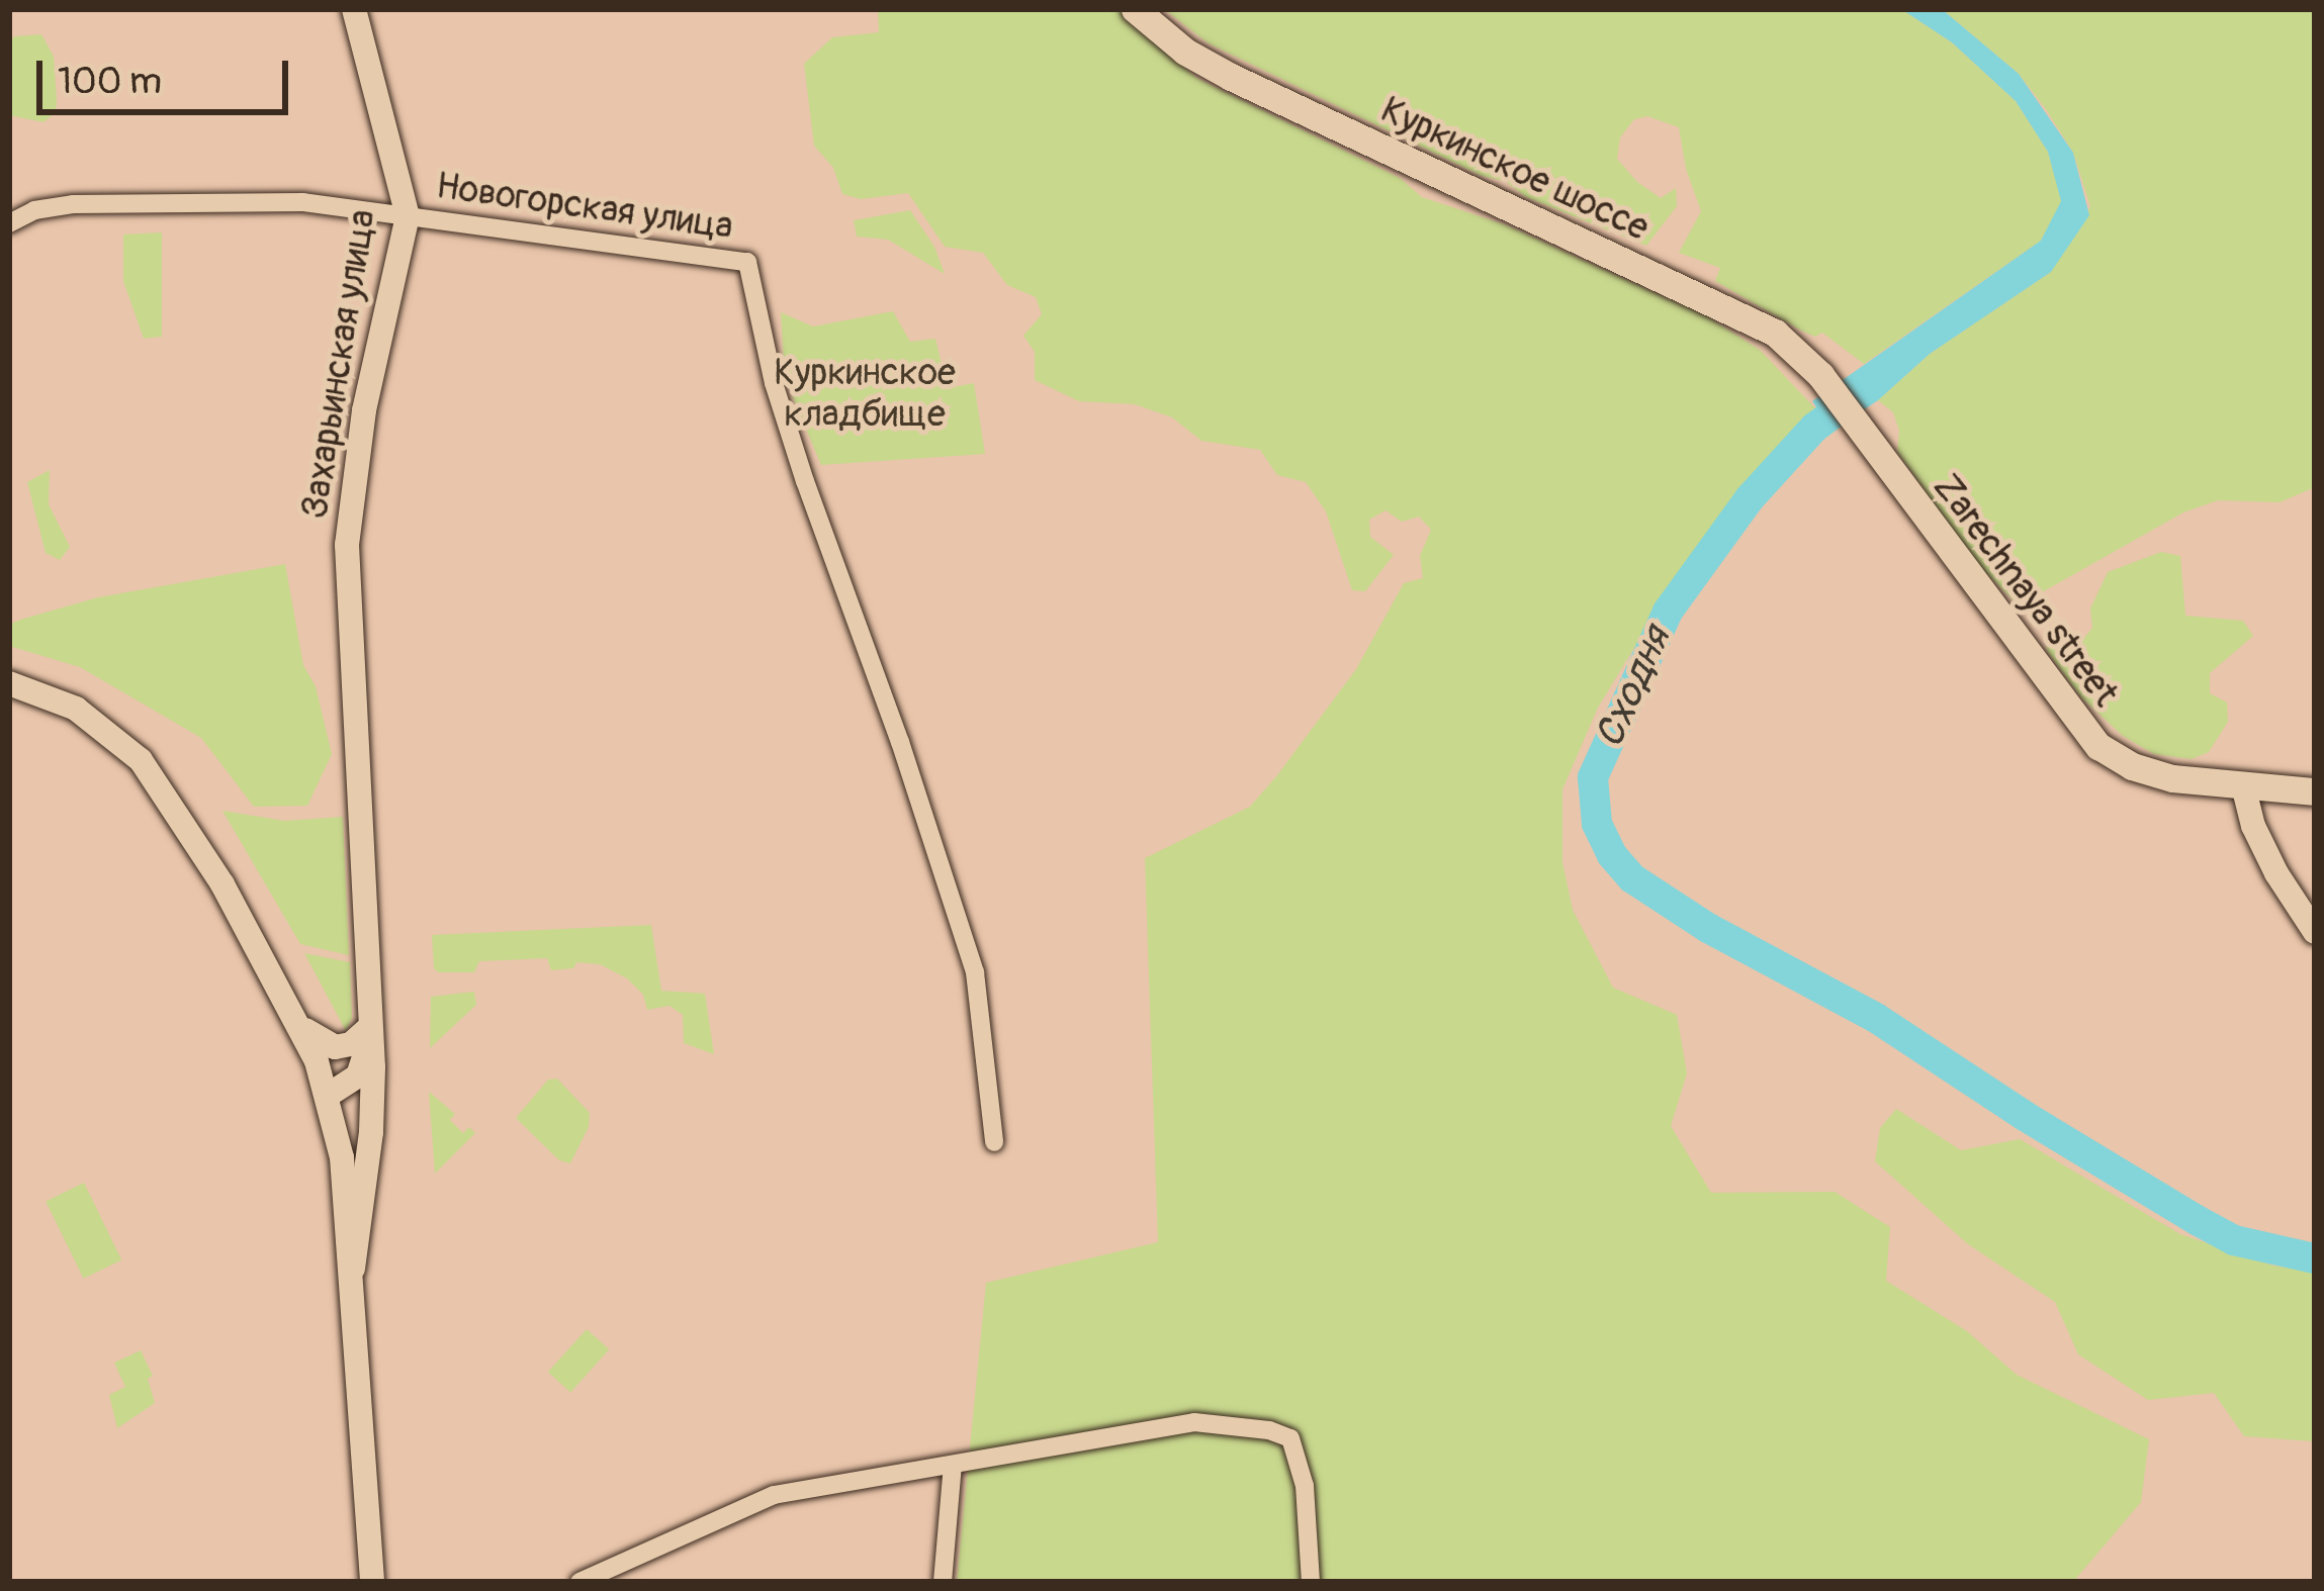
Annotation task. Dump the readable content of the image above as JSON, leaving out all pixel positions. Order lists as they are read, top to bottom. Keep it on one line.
{"streets":{"main road":["Куркинское шоссе","Zarechnaya street"],"street":["Новогорская улица","Захарьинская улица"]},"crossings":[["Куркинское шоссе","Zarechnaya street"],["Новогорская улица","Захарьинская улица"]],"water":["Сходня"],"parks":["Куркинское кладбище"],"scale_bar":"100 m"}
